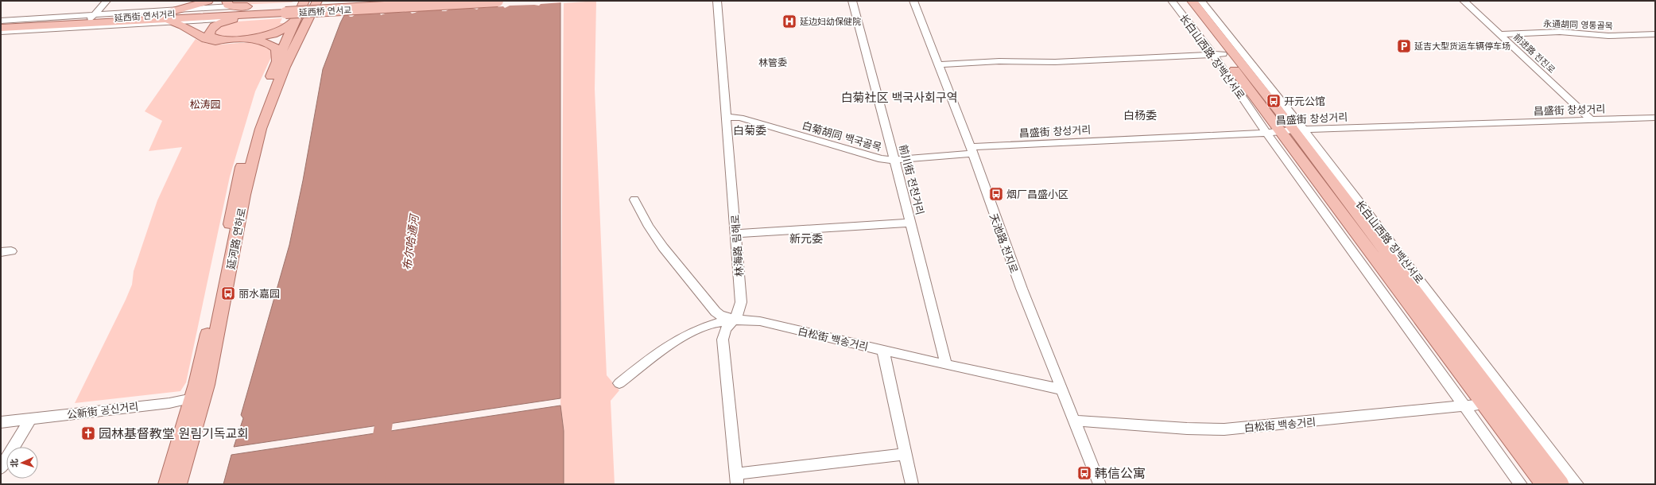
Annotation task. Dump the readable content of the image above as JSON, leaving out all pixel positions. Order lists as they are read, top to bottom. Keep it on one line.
{"streets":{"main road":["延西桥 연서교","延西街 연서거리","长白山西路 장백산서로","延河路 연하로"],"street":["永通胡同 영통골목","前进路 전진로","昌盛街 창성거리","白菊胡同 백국골목","前川街 전천거리","天池路 천지로","林海路 림해로","白松街 백송거리","公新街 공신거리"]},"crossings":[["延西桥 연서교","延西街 연서거리"],["永通胡同 영통골목","前进路 전진로"],["前进路 전진로","昌盛街 창성거리"],["长白山西路 장백산서로","昌盛街 창성거리"],["长白山西路 장백산서로","白松街 백송거리"],["昌盛街 창성거리","白菊胡同 백국골목"],["昌盛街 창성거리","天池路 천지로"],["白菊胡同 백국골목","前川街 전천거리"],["白菊胡同 백국골목","天池路 천지로"],["白菊胡同 백국골목","林海路 림해로"],["前川街 전천거리","白松街 백송거리"],["延河路 연하로","公新街 공신거리"],["天池路 천지로","白松街 백송거리"],["林海路 림해로","白松街 백송거리"]],"districts":["林管委","白菊社区 백국사회구역","白杨委","白菊委","新元委"],"water":["布尔哈通河"],"parks":["松涛园"],"places":{"hospital":["延边妇幼保健院"],"parking":["延吉大型货运车辆停车场"],"bus stop":["开元公馆","烟厂昌盛小区","丽水嘉园","韩信公寓"],"church":["园林基督教堂 원림기독교회"]},"north":"left"}
